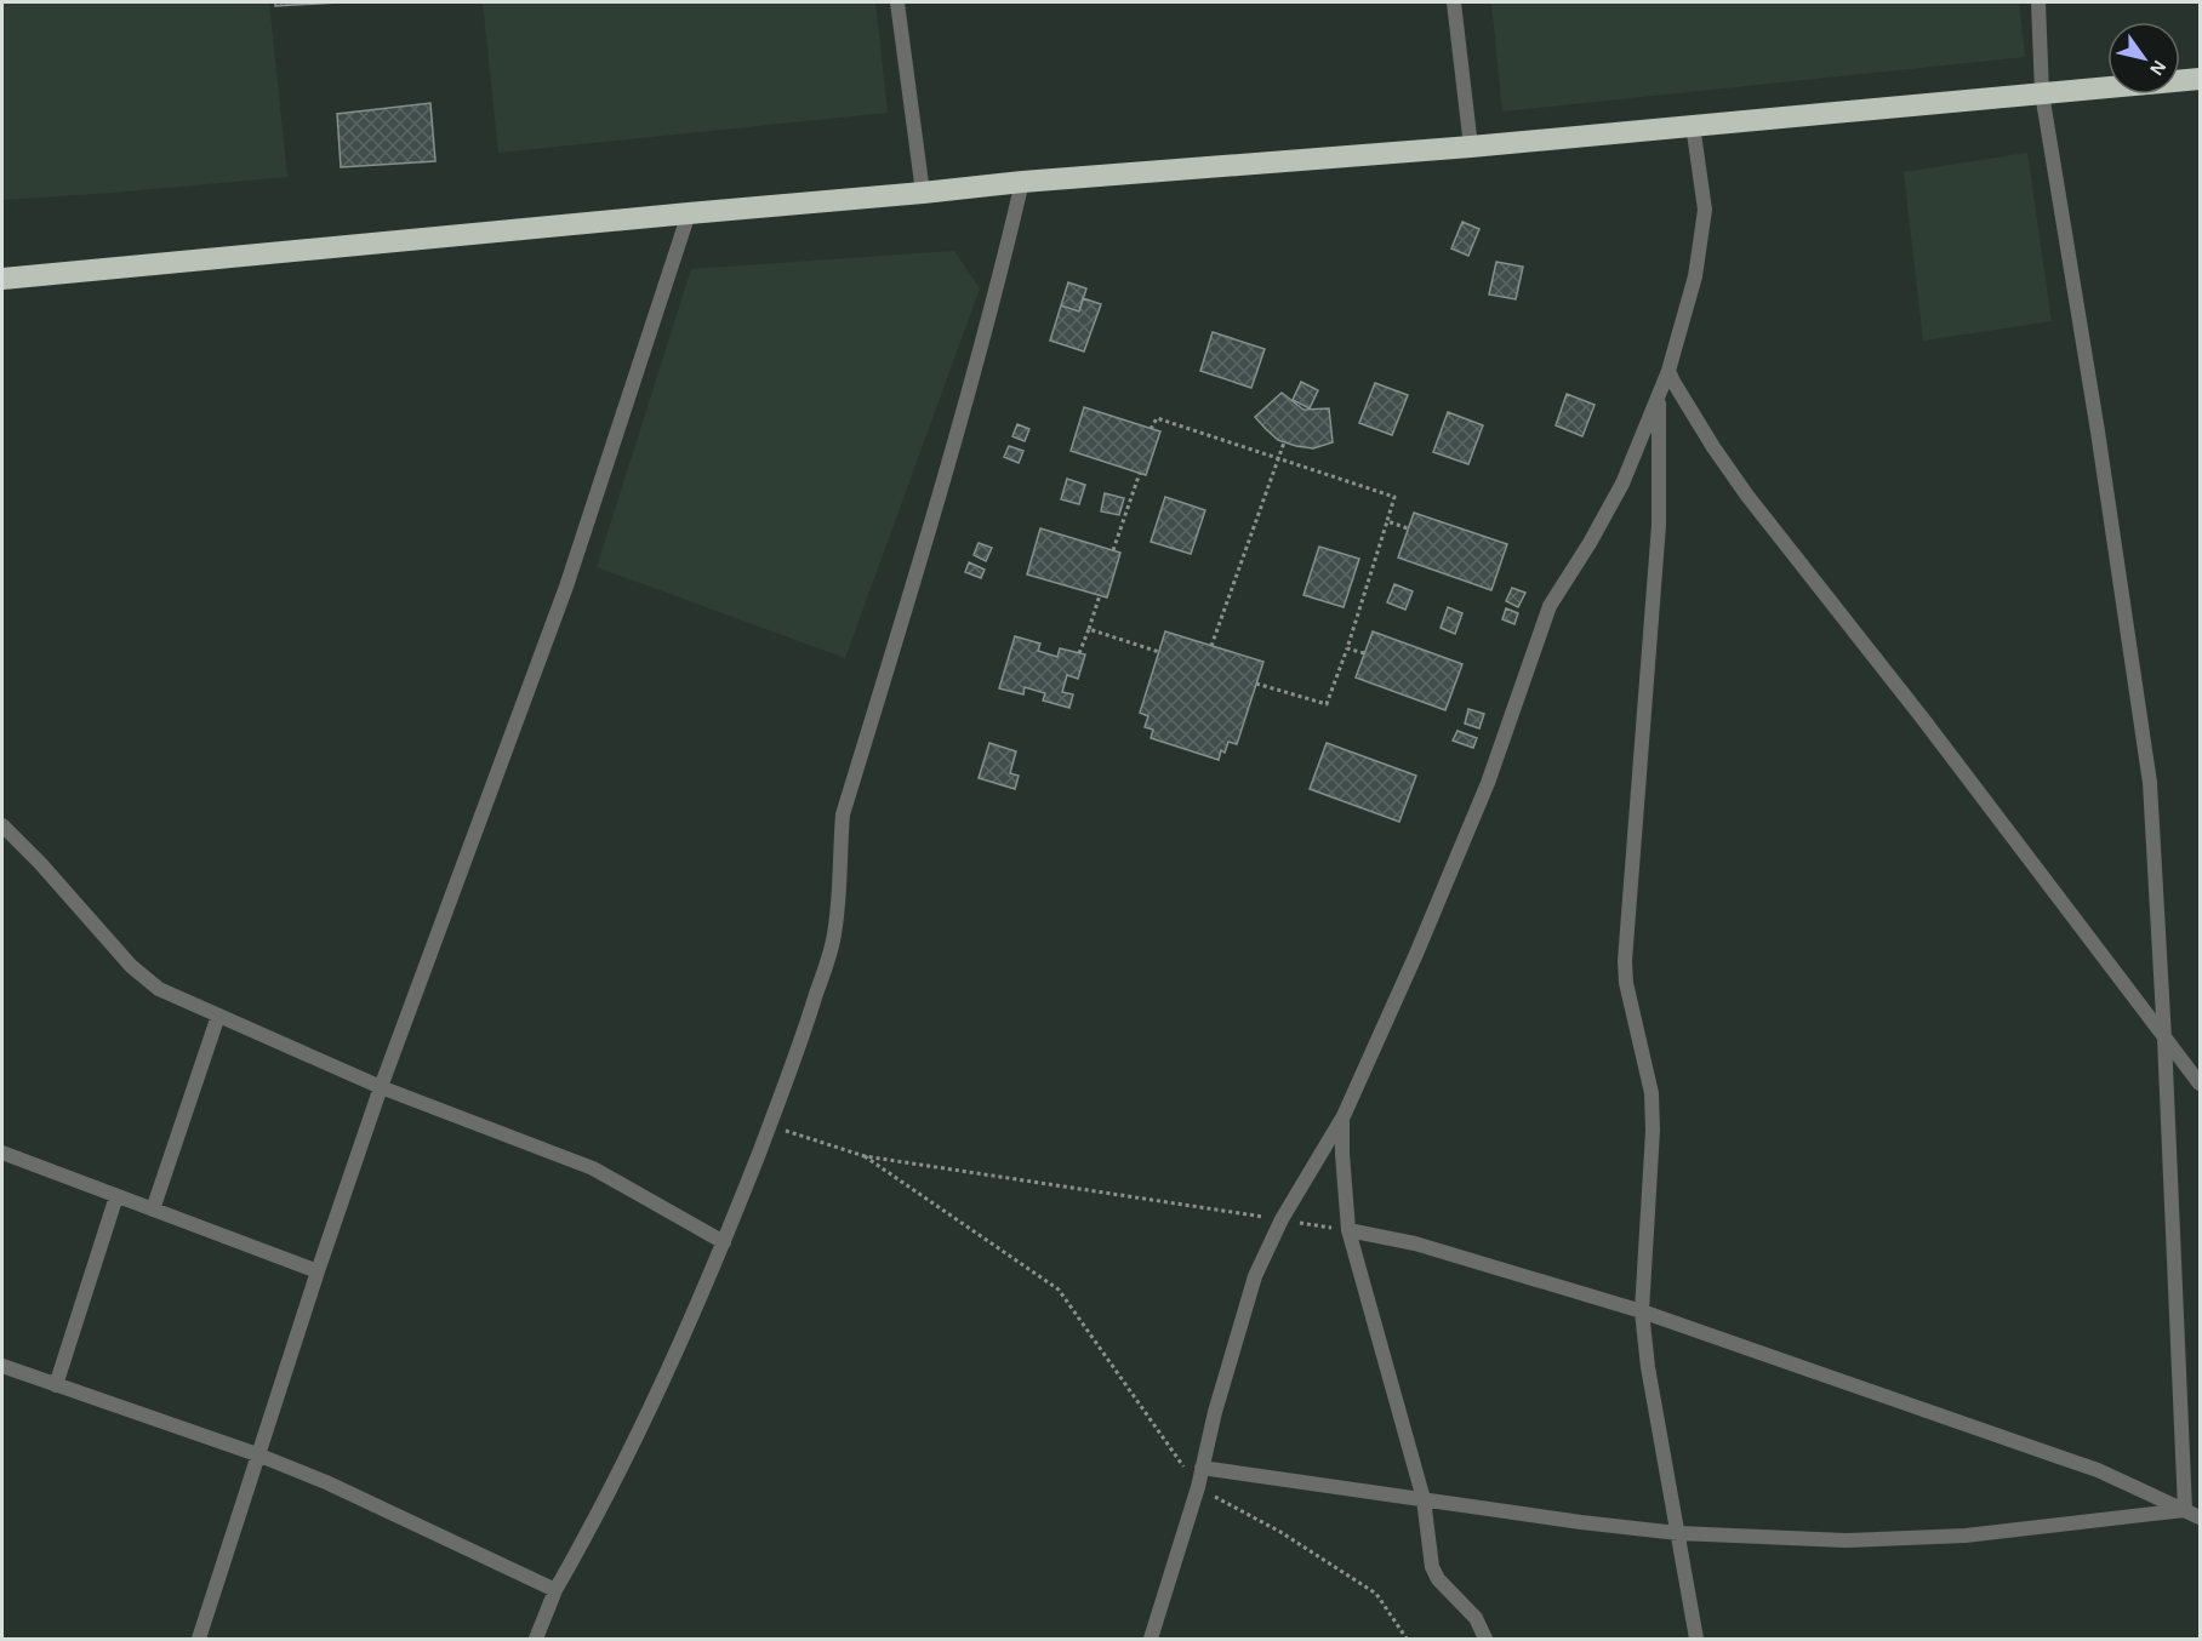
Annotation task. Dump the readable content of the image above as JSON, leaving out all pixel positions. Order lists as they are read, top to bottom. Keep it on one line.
{"north":"bottom right"}
